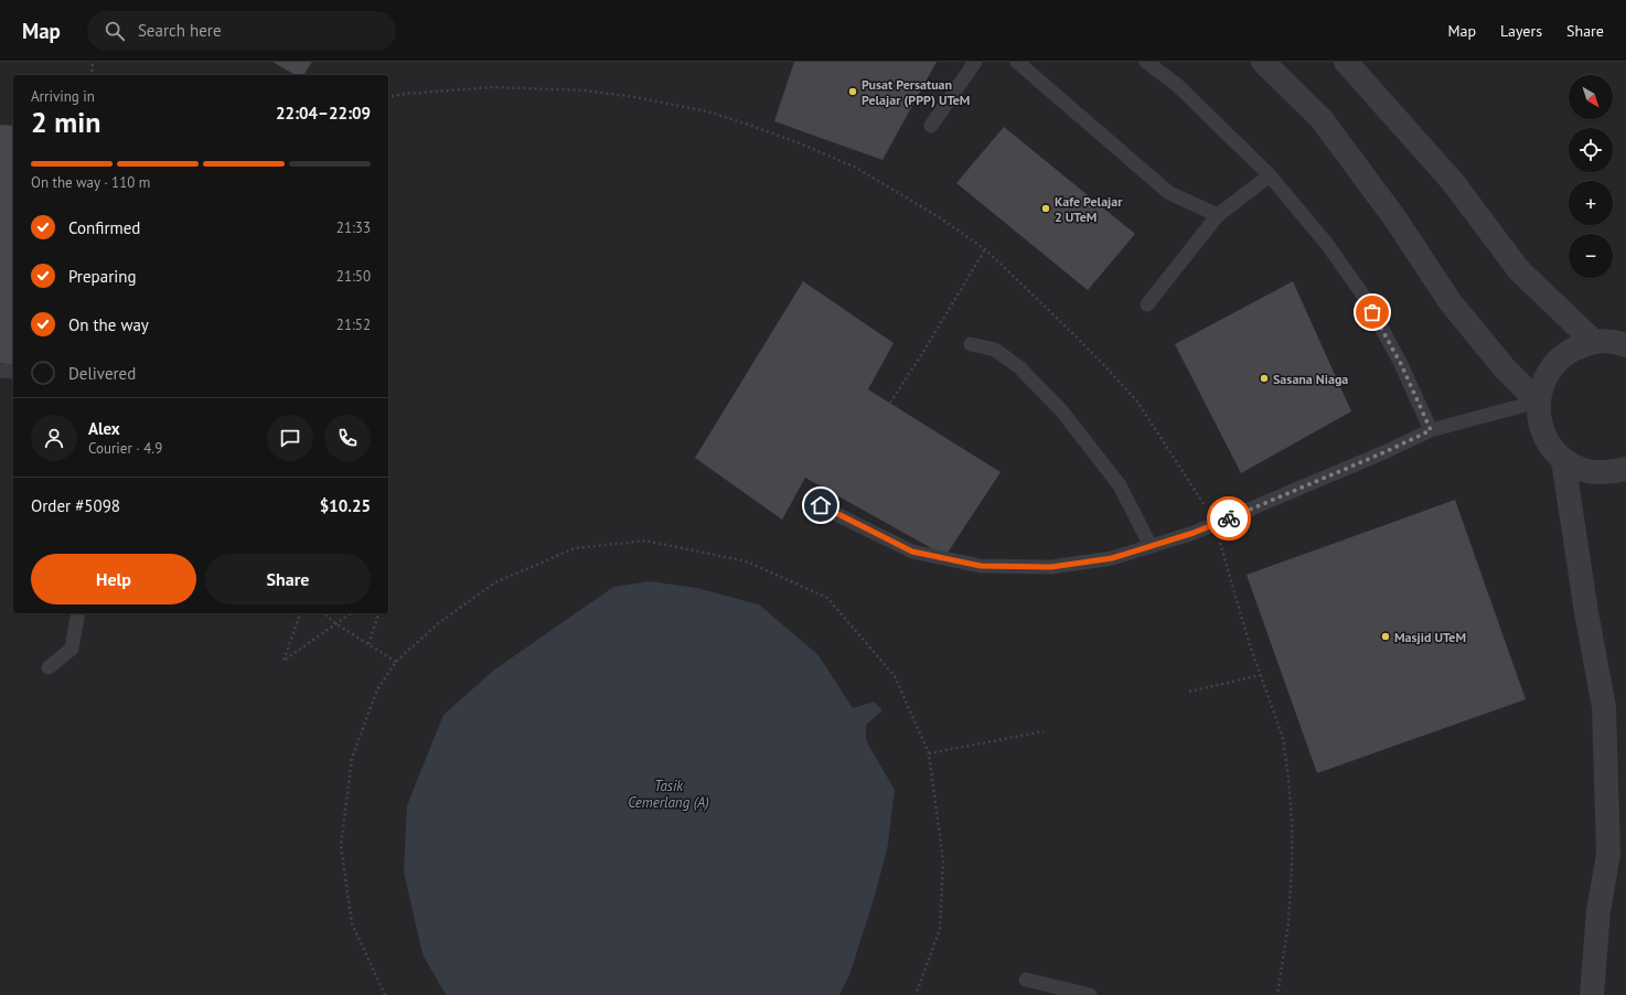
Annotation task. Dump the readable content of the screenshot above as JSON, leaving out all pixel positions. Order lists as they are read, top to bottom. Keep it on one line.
{"water":["Tasik Cemerlang (A)"],"places":["Pusat Persatuan Pelajar (PPP) UTeM","Kafe Pelajar 2 UTeM","Sasana Niaga","Masjid UTeM"],"north":"bottom right","page":{"header":"Map","search":"Search here","nav":["Map","Layers","Share"],"map_buttons":["+","−"],"heading":["2 min","Arriving in","22:04–22:09"],"panel":["Alex","Courier · 4.9","Order #5098","$10.25"],"bar":"On the way · 110 m","list":[["Confirmed","21:33"],["Preparing","21:50"],["On the way","21:52"],"Delivered"],"buttons":["Help","Share"]}}
